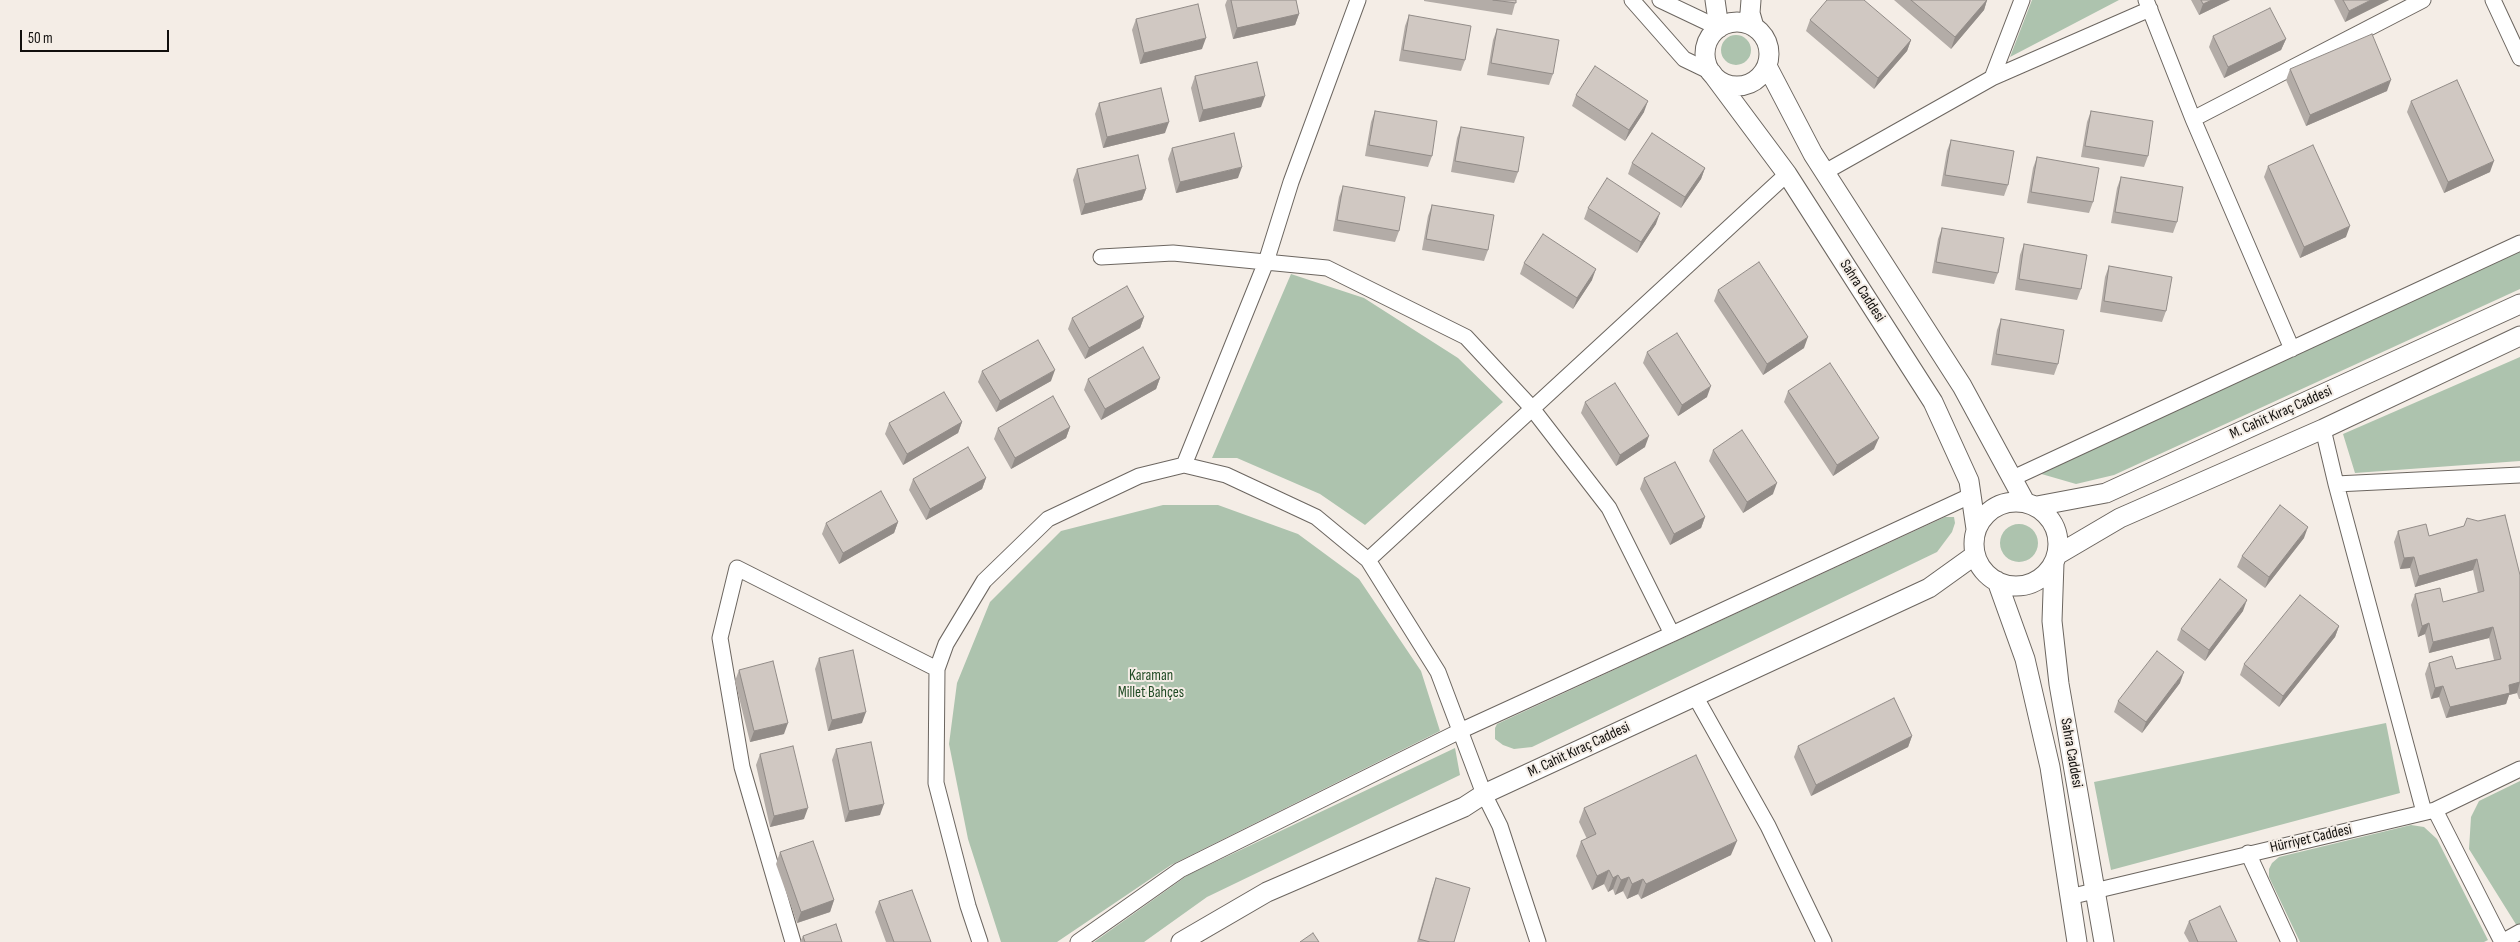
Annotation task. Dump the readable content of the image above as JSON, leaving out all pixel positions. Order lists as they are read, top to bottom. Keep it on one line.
{"streets":{"street":["Sahra Caddesi","M. Cahit Kıraç Caddesi","Hürriyet Caddesi"]},"crossings":[["Sahra Caddesi","M. Cahit Kıraç Caddesi"],["Sahra Caddesi","Hürriyet Caddesi"]],"parks":["Karaman Millet Bahçes"],"scale_bar":"50 m"}
